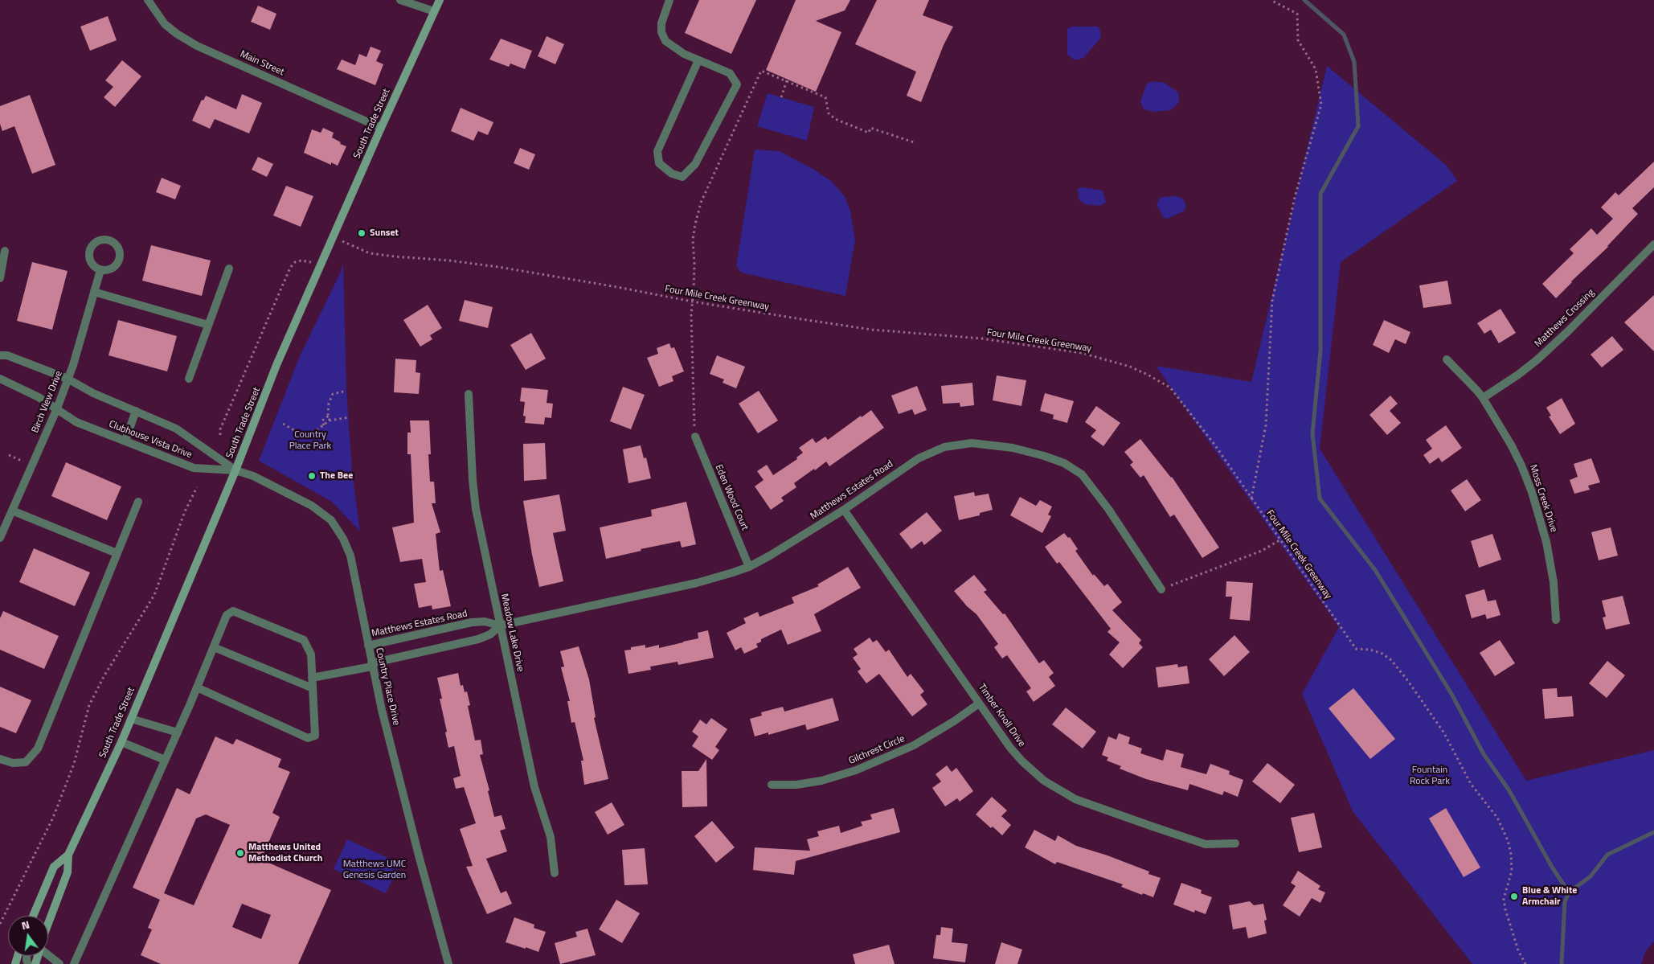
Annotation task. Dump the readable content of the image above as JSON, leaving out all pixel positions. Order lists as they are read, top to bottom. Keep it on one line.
{"streets":{"main road":["South Trade Street"],"street":["Main Street","Matthews Crossing","Birch View Drive","Clubhouse Vista Drive","Matthews Estates Road","Eden Wood Court","Moss Creek Drive","Meadow Lake Drive","Country Place Drive","Timber Knoll Drive","Gilchrest Circle"],"path":["Four Mile Creek Greenway"]},"crossings":[["Main Street","South Trade Street"],["South Trade Street","Clubhouse Vista Drive"],["South Trade Street","Country Place Drive"],["Matthews Crossing","Moss Creek Drive"],["Birch View Drive","Clubhouse Vista Drive"],["Clubhouse Vista Drive","Country Place Drive"],["Matthews Estates Road","Eden Wood Court"],["Matthews Estates Road","Meadow Lake Drive"],["Matthews Estates Road","Country Place Drive"],["Matthews Estates Road","Timber Knoll Drive"],["Timber Knoll Drive","Gilchrest Circle"]],"parks":["Country Place Park","Fountain Rock Park","Matthews UMC Genesis Garden"],"places":["Sunset","The Bee","Matthews United Methodist Church","Blue & White Armchair"],"north":"top"}
